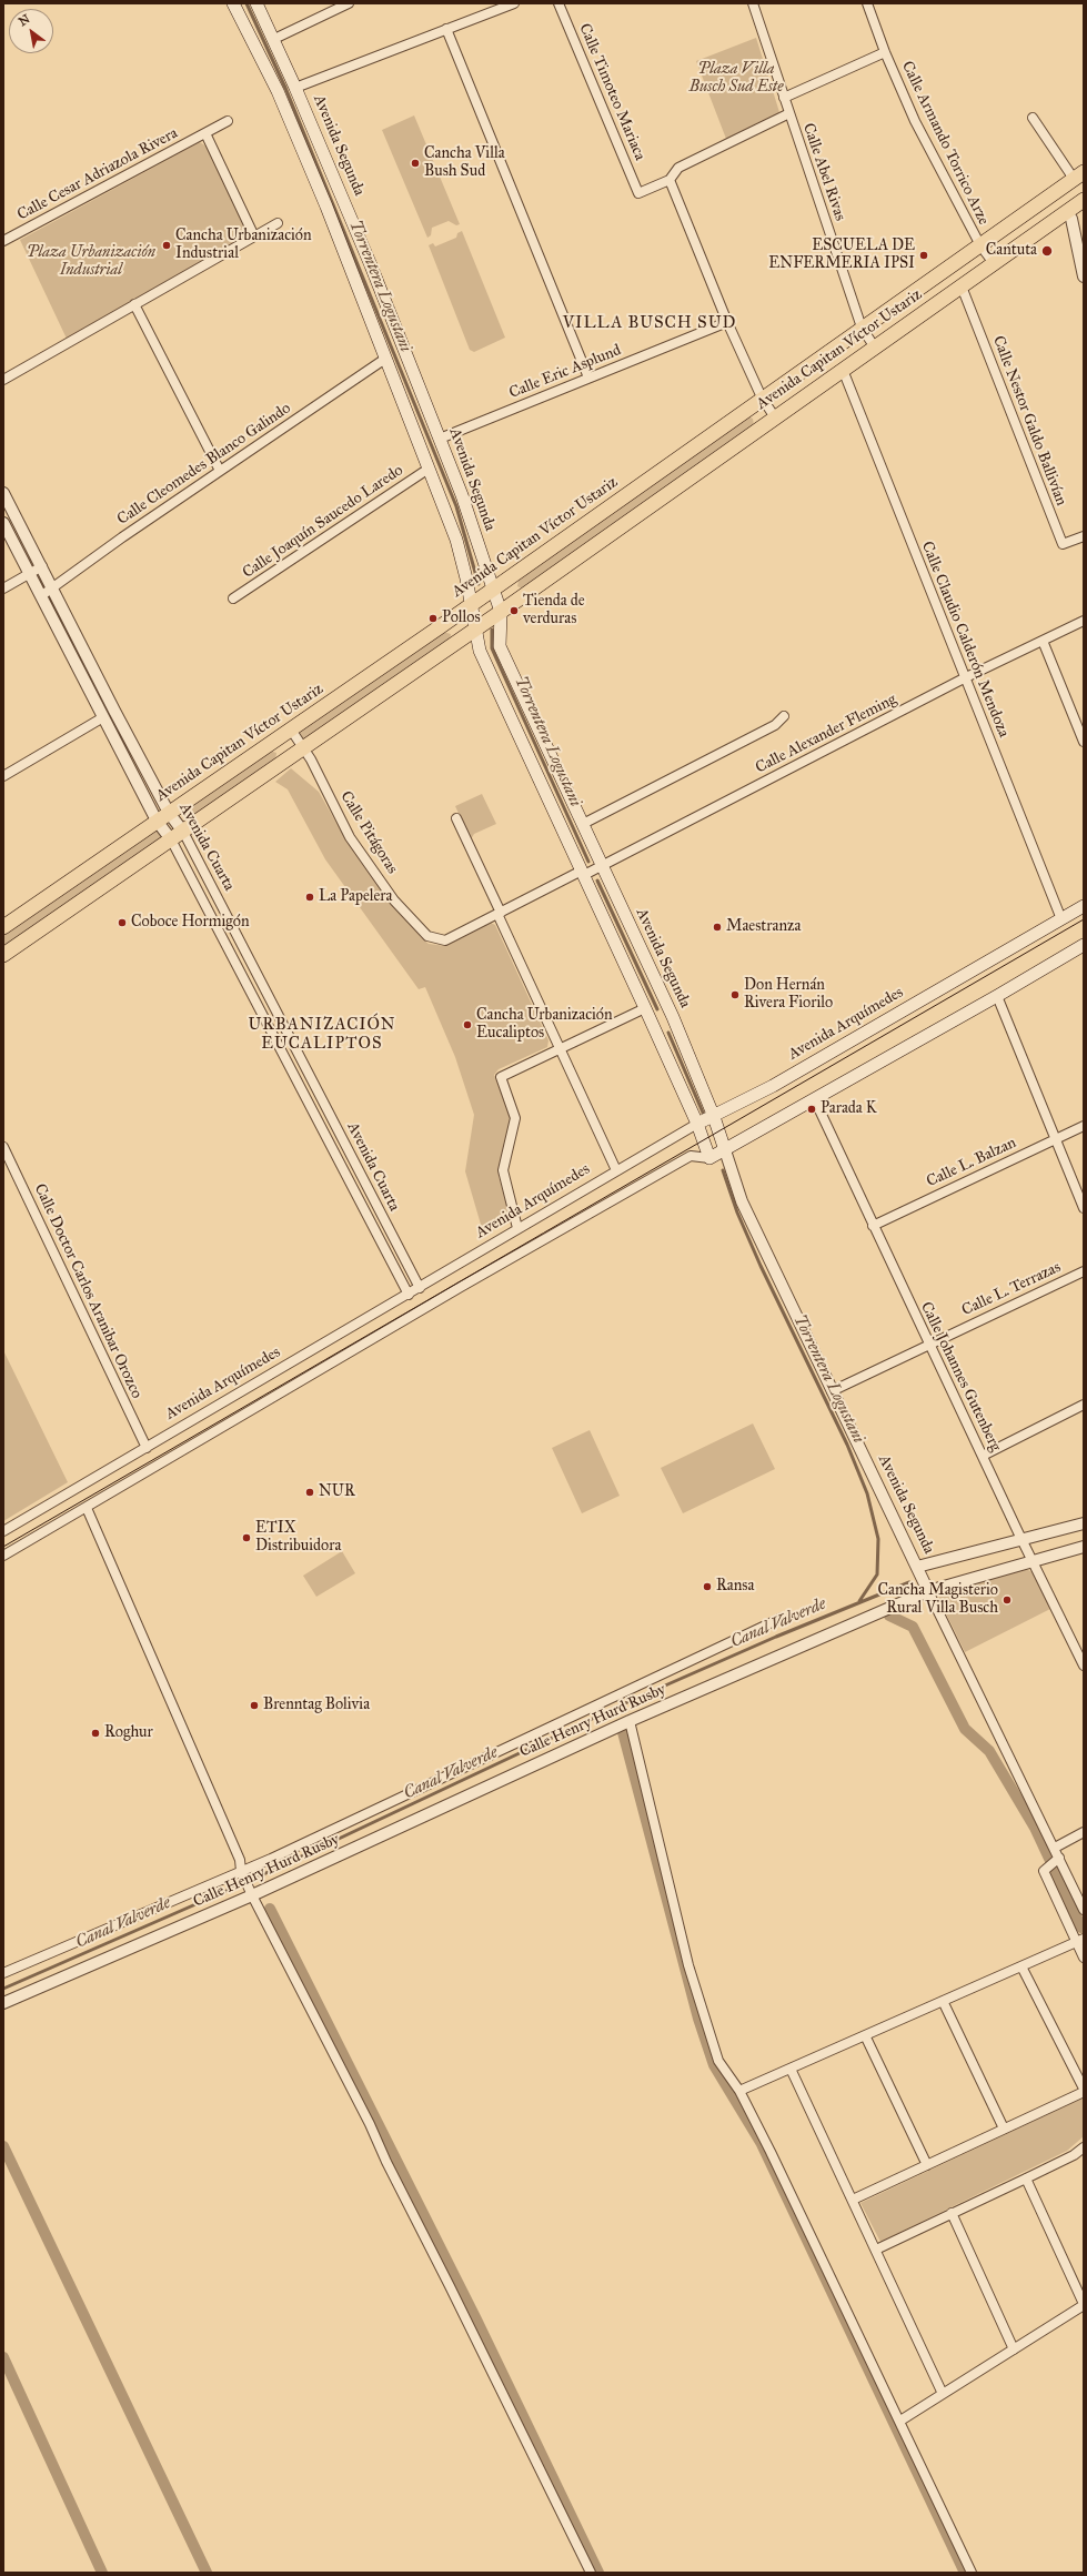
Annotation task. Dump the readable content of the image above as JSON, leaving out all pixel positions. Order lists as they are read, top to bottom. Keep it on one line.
{"streets":{"main road":["Avenida Segunda","Avenida Capitan Víctor Ustariz","Avenida Arquímedes"],"street":["Calle Timoteo Mariaca","Calle Armando Torrico Arze","Calle Abel Rivas","Calle Cesar Adriazola Rivera","Calle Eric Asplund","Calle Nestor Galdo Ballivían","Calle Cleomedes Blanco Galindo","Calle Joaquín Saucedo Laredo","Calle Claudio Calderón Mendoza","Calle Alexander Fleming","Calle Pitágoras","Avenida Cuarta","Calle L. Balzan","Calle L. Terrazas","Calle Doctor Carlos Aranibar Orozco","Calle Johannes Gutenberg","Calle Henry Hurd Rusby"]},"crossings":[["Calle Armando Torrico Arze","Avenida Capitan Víctor Ustariz"],["Avenida Segunda","Avenida Capitan Víctor Ustariz"],["Avenida Segunda","Calle Eric Asplund"],["Avenida Segunda","Calle Alexander Fleming"],["Avenida Segunda","Avenida Arquímedes"],["Avenida Segunda","Calle L. Terrazas"],["Avenida Segunda","Calle Henry Hurd Rusby"],["Calle Abel Rivas","Avenida Capitan Víctor Ustariz"],["Avenida Capitan Víctor Ustariz","Calle Nestor Galdo Ballivían"],["Avenida Capitan Víctor Ustariz","Calle Claudio Calderón Mendoza"],["Avenida Capitan Víctor Ustariz","Calle Pitágoras"],["Avenida Capitan Víctor Ustariz","Avenida Cuarta"],["Calle Cleomedes Blanco Galindo","Avenida Cuarta"],["Calle Claudio Calderón Mendoza","Calle Alexander Fleming"],["Calle Claudio Calderón Mendoza","Avenida Arquímedes"],["Calle Alexander Fleming","Calle Pitágoras"],["Avenida Cuarta","Avenida Arquímedes"],["Avenida Arquímedes","Calle Doctor Carlos Aranibar Orozco"],["Calle L. Balzan","Calle Johannes Gutenberg"],["Calle L. Terrazas","Calle Johannes Gutenberg"],["Calle Johannes Gutenberg","Calle Henry Hurd Rusby"]],"districts":["VILLA BUSCH SUD","URBANIZACIÓN EUCALIPTOS"],"water":["Torrentera Logustani","Canal Valverde"],"parks":["Plaza Villa Busch Sud Este","Plaza Urbanización Industrial"],"places":["Cancha Villa Bush Sud","Cancha Urbanización Industrial","Cantuta","ESCUELA DE ENFERMERIA IPSI","Tienda de verduras","Pollos","La Papelera","Coboce Hormigón","Maestranza","Don Hernán Rivera Fiorilo","Cancha Urbanización Eucaliptos","Parada K","NUR","ETIX Distribuidora","Ransa","Cancha Magisterio Rural Villa Busch","Brenntag Bolivia","Roghur"],"north":"top left"}
